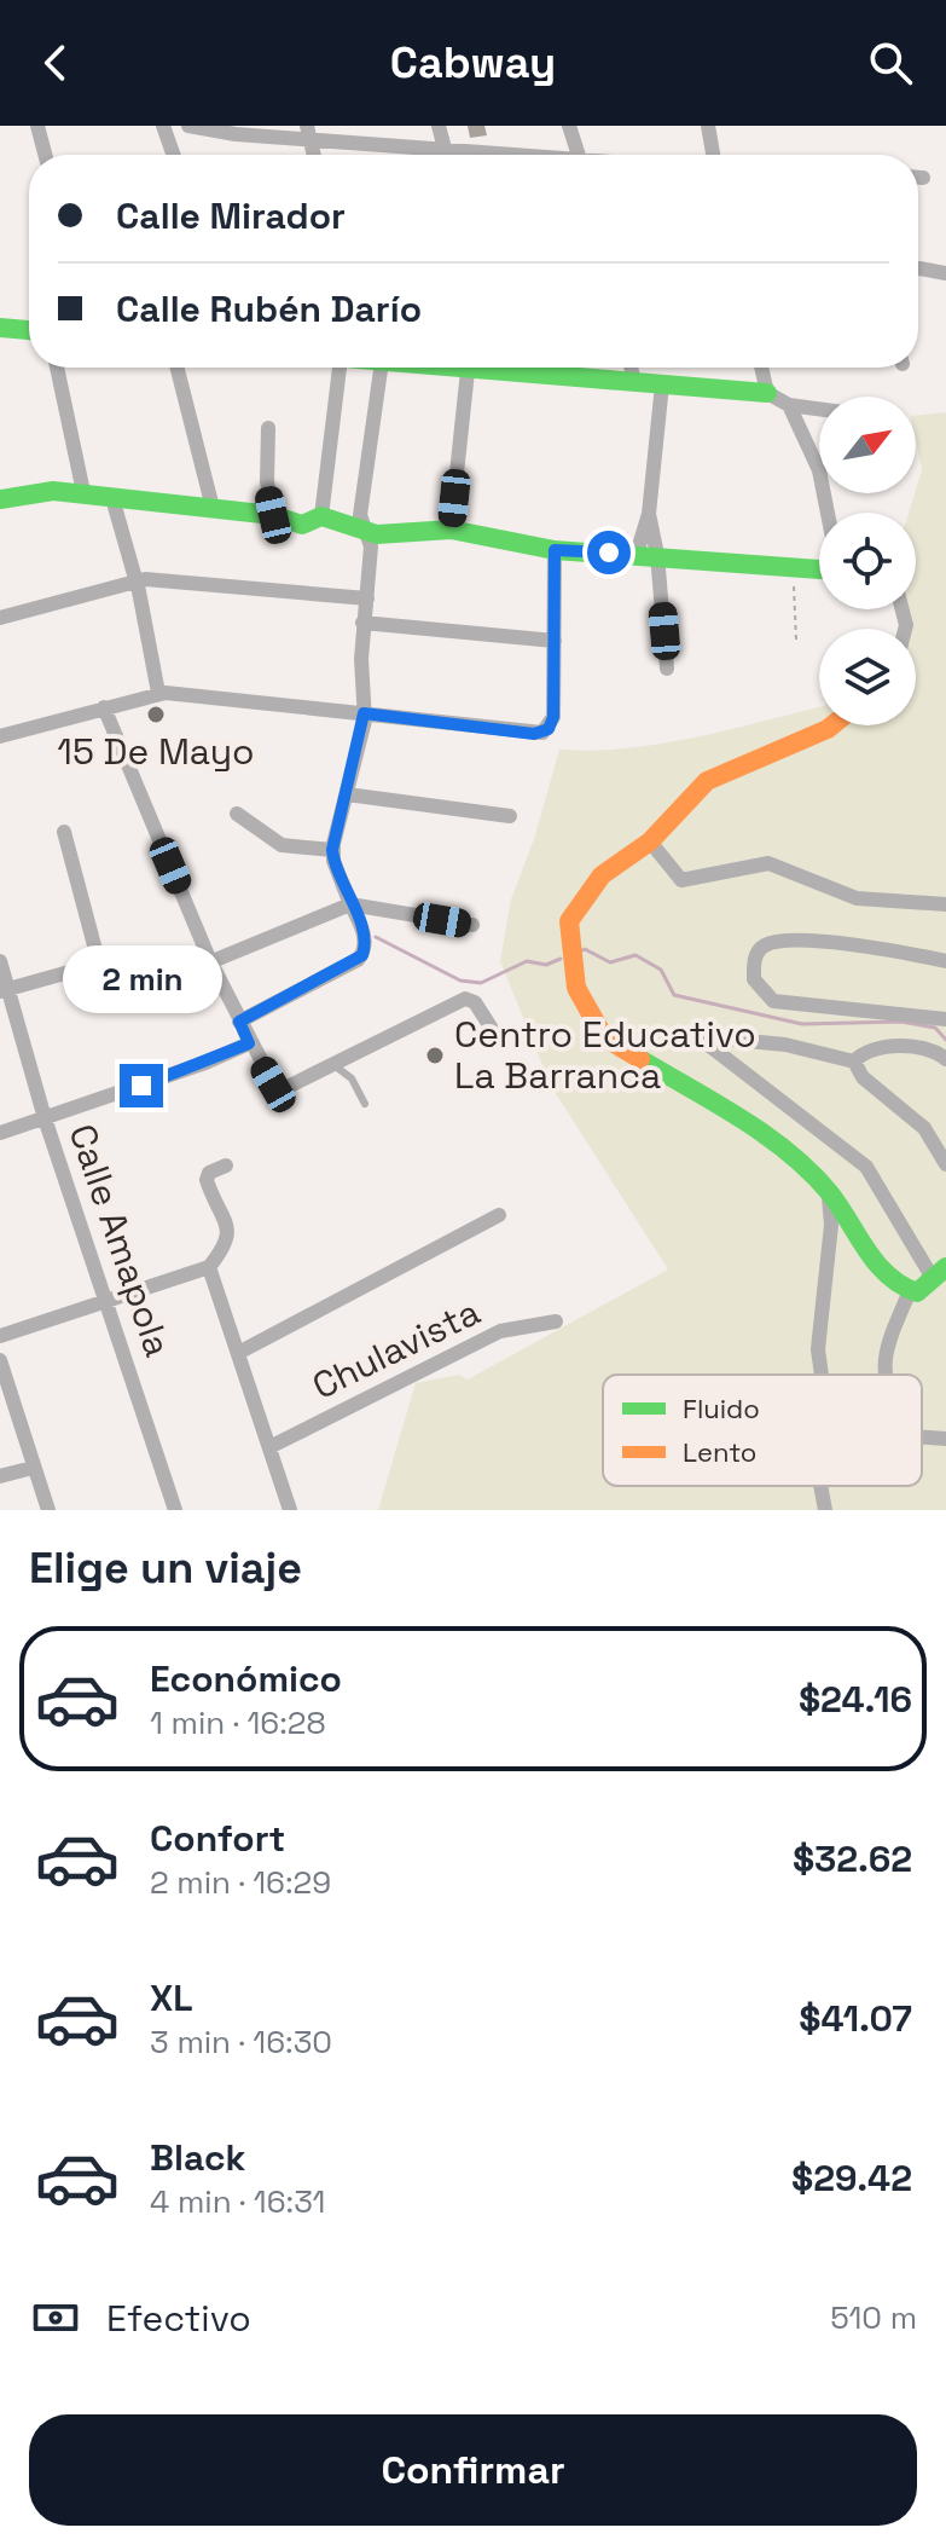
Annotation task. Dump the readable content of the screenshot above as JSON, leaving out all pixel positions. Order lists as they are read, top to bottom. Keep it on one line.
{"streets":{"street":["Calle Amapola","Chulavista"]},"places":["15 De Mayo","Centro Educativo La Barranca"],"legend":["Fluido","Lento"],"north":"top right","page":{"header":"Cabway","banner":["Calle Mirador","Calle Rubén Darío"],"bubble":"2 min","heading":"Elige un viaje","list":[{"name":"Económico","note":"1 min · 16:28","value":"$24.16"},{"name":"Confort","note":"2 min · 16:29","value":"$32.62"},{"name":"XL","note":"3 min · 16:30","value":"$41.07"},{"name":"Black","note":"4 min · 16:31","value":"$29.42"}],"pay":["Efectivo","510 m"],"buttons":"Confirmar"}}
